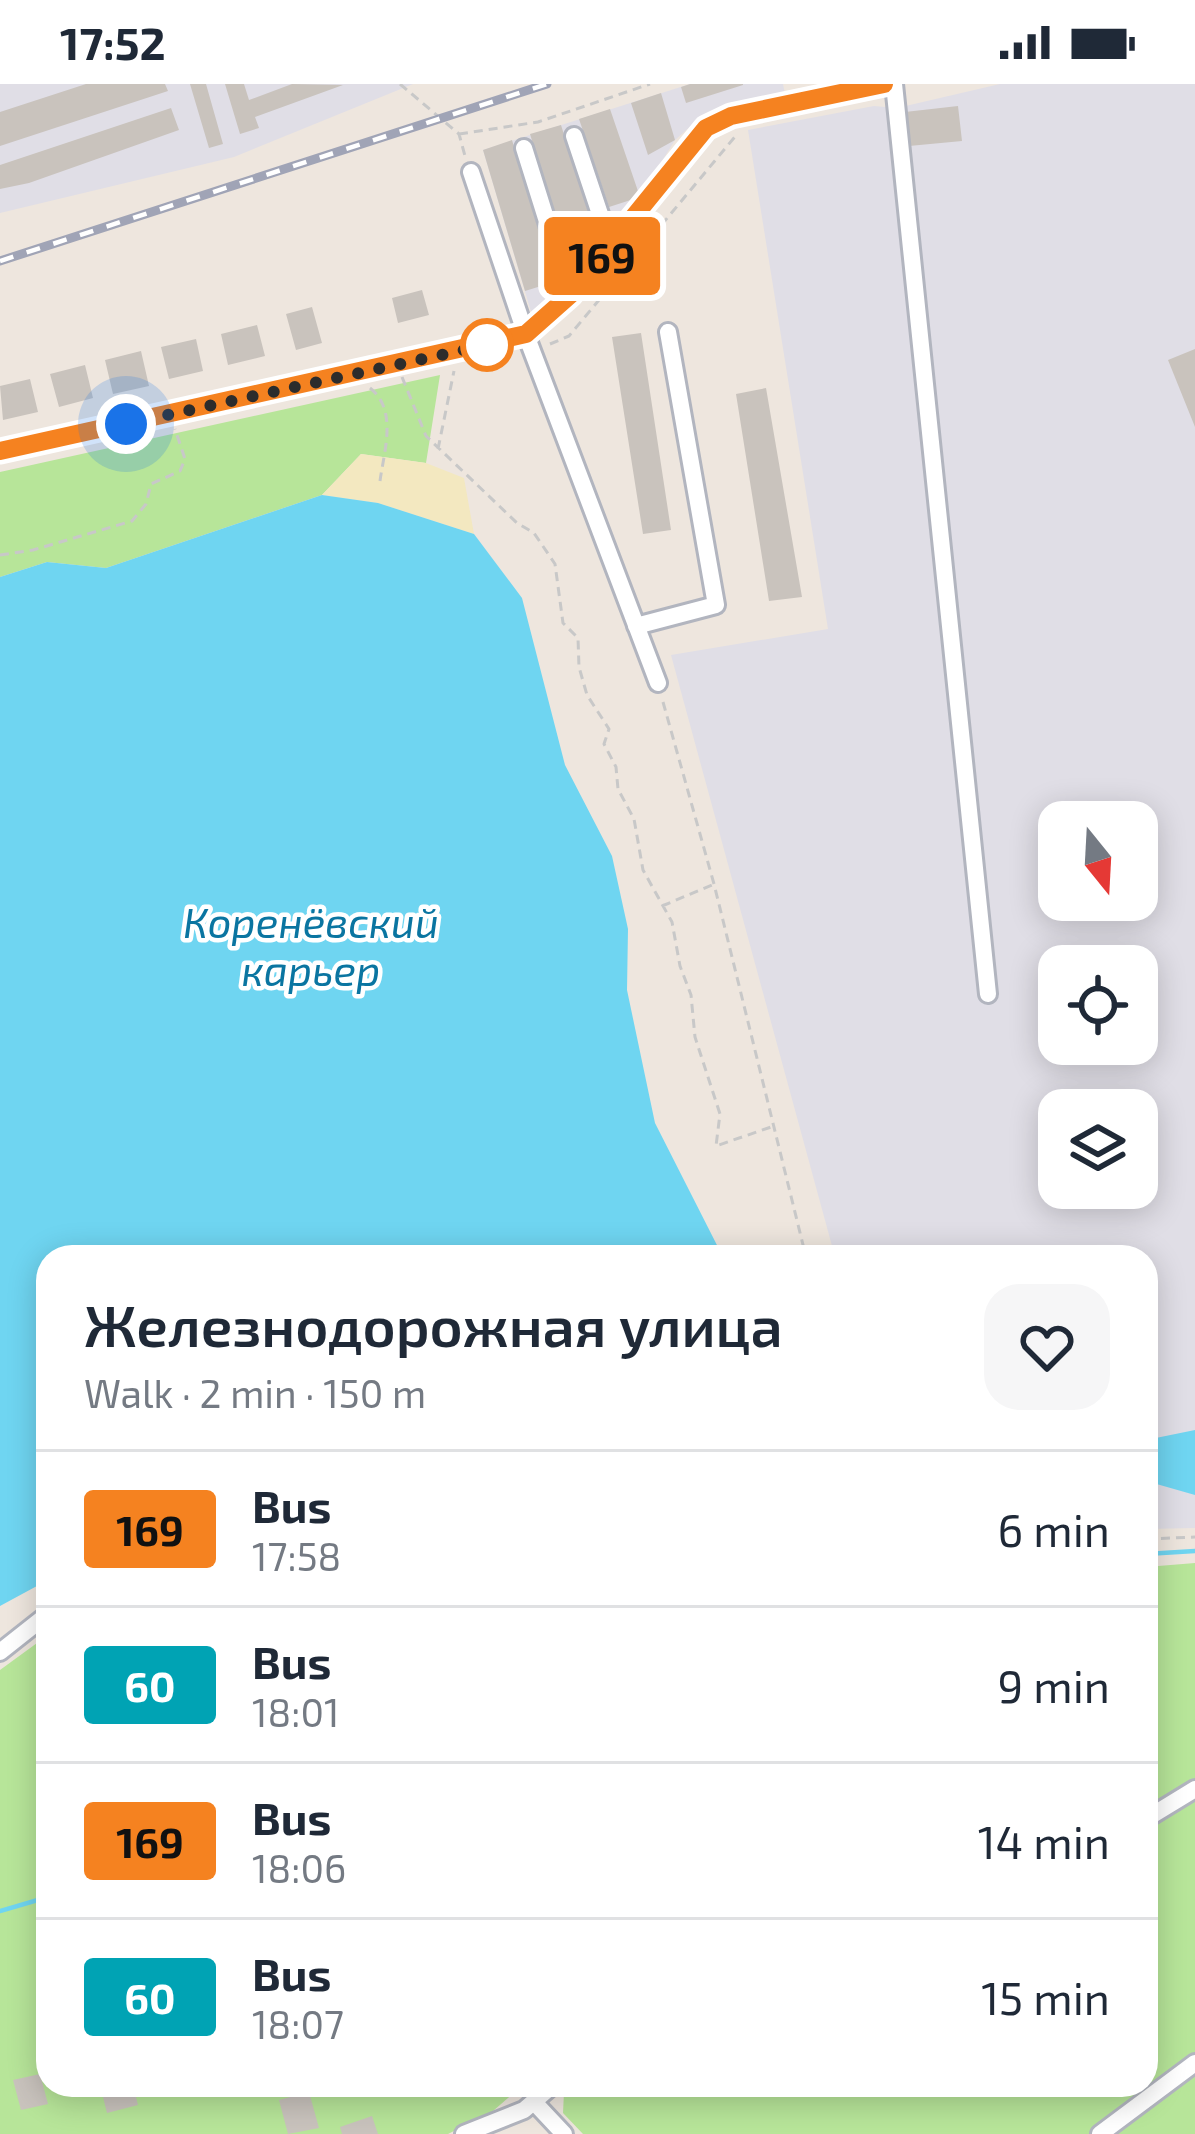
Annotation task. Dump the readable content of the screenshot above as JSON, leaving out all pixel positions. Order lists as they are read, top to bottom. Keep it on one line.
{"water":["Коренёвский карьер"],"lines":["bus line 169"],"north":"bottom","page":{"status":"17:52","on_map":"169","heading":["Железнодорожная улица","Walk · 2 min · 150 m"],"list":[{"mark":"169","name":"Bus","note":"17:58","value":"6 min"},{"mark":"60","name":"Bus","note":"18:01","value":"9 min"},{"mark":"169","name":"Bus","note":"18:06","value":"14 min"},{"mark":"60","name":"Bus","note":"18:07","value":"15 min"}]}}
